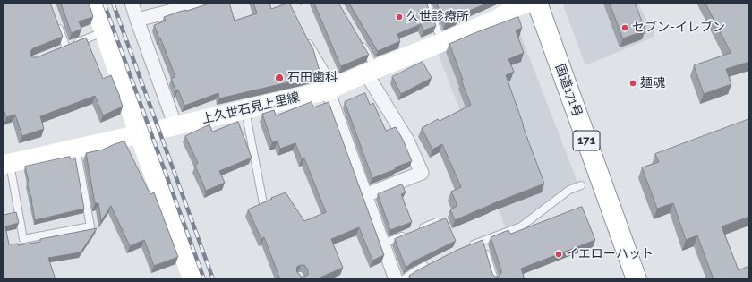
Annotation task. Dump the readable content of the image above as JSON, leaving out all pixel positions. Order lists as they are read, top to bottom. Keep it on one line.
{"streets":{"highway":["国道171号","171"],"main road":["上久世石見上里線"]},"places":["久世診療所","セブン-イレブン","石田歯科","麺魂","イエローハット"]}
